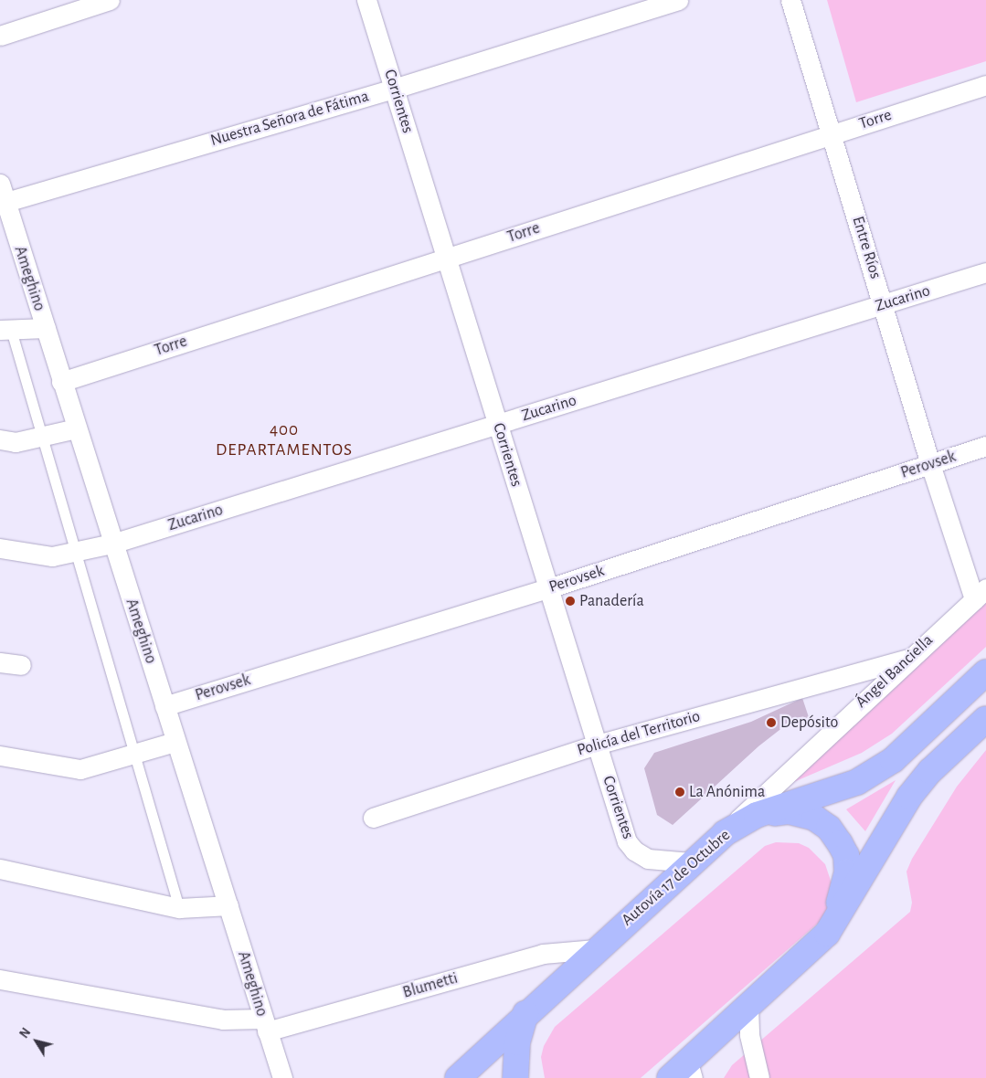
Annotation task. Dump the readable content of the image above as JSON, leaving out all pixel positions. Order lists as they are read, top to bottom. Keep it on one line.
{"streets":{"highway":["Autovía 17 de Octubre"],"street":["Corrientes","Nuestra Señora de Fátima","Torre","Entre Ríos","Ameghino","Zucarino","Perovsek","Ángel Banciella","Policía del Territorio","Blumetti"]},"crossings":[["Corrientes","Nuestra Señora de Fátima"],["Corrientes","Torre"],["Corrientes","Zucarino"],["Corrientes","Perovsek"],["Corrientes","Policía del Territorio"],["Corrientes","Autovía 17 de Octubre"],["Nuestra Señora de Fátima","Ameghino"],["Torre","Entre Ríos"],["Torre","Ameghino"],["Entre Ríos","Zucarino"],["Entre Ríos","Perovsek"],["Entre Ríos","Ángel Banciella"],["Ameghino","Zucarino"],["Ameghino","Perovsek"],["Ameghino","Blumetti"],["Ángel Banciella","Policía del Territorio"],["Ángel Banciella","Autovía 17 de Octubre"],["Autovía 17 de Octubre","Blumetti"]],"districts":["400 DEPARTAMENTOS"],"places":["Panadería","Depósito","La Anónima"],"north":"top left"}
